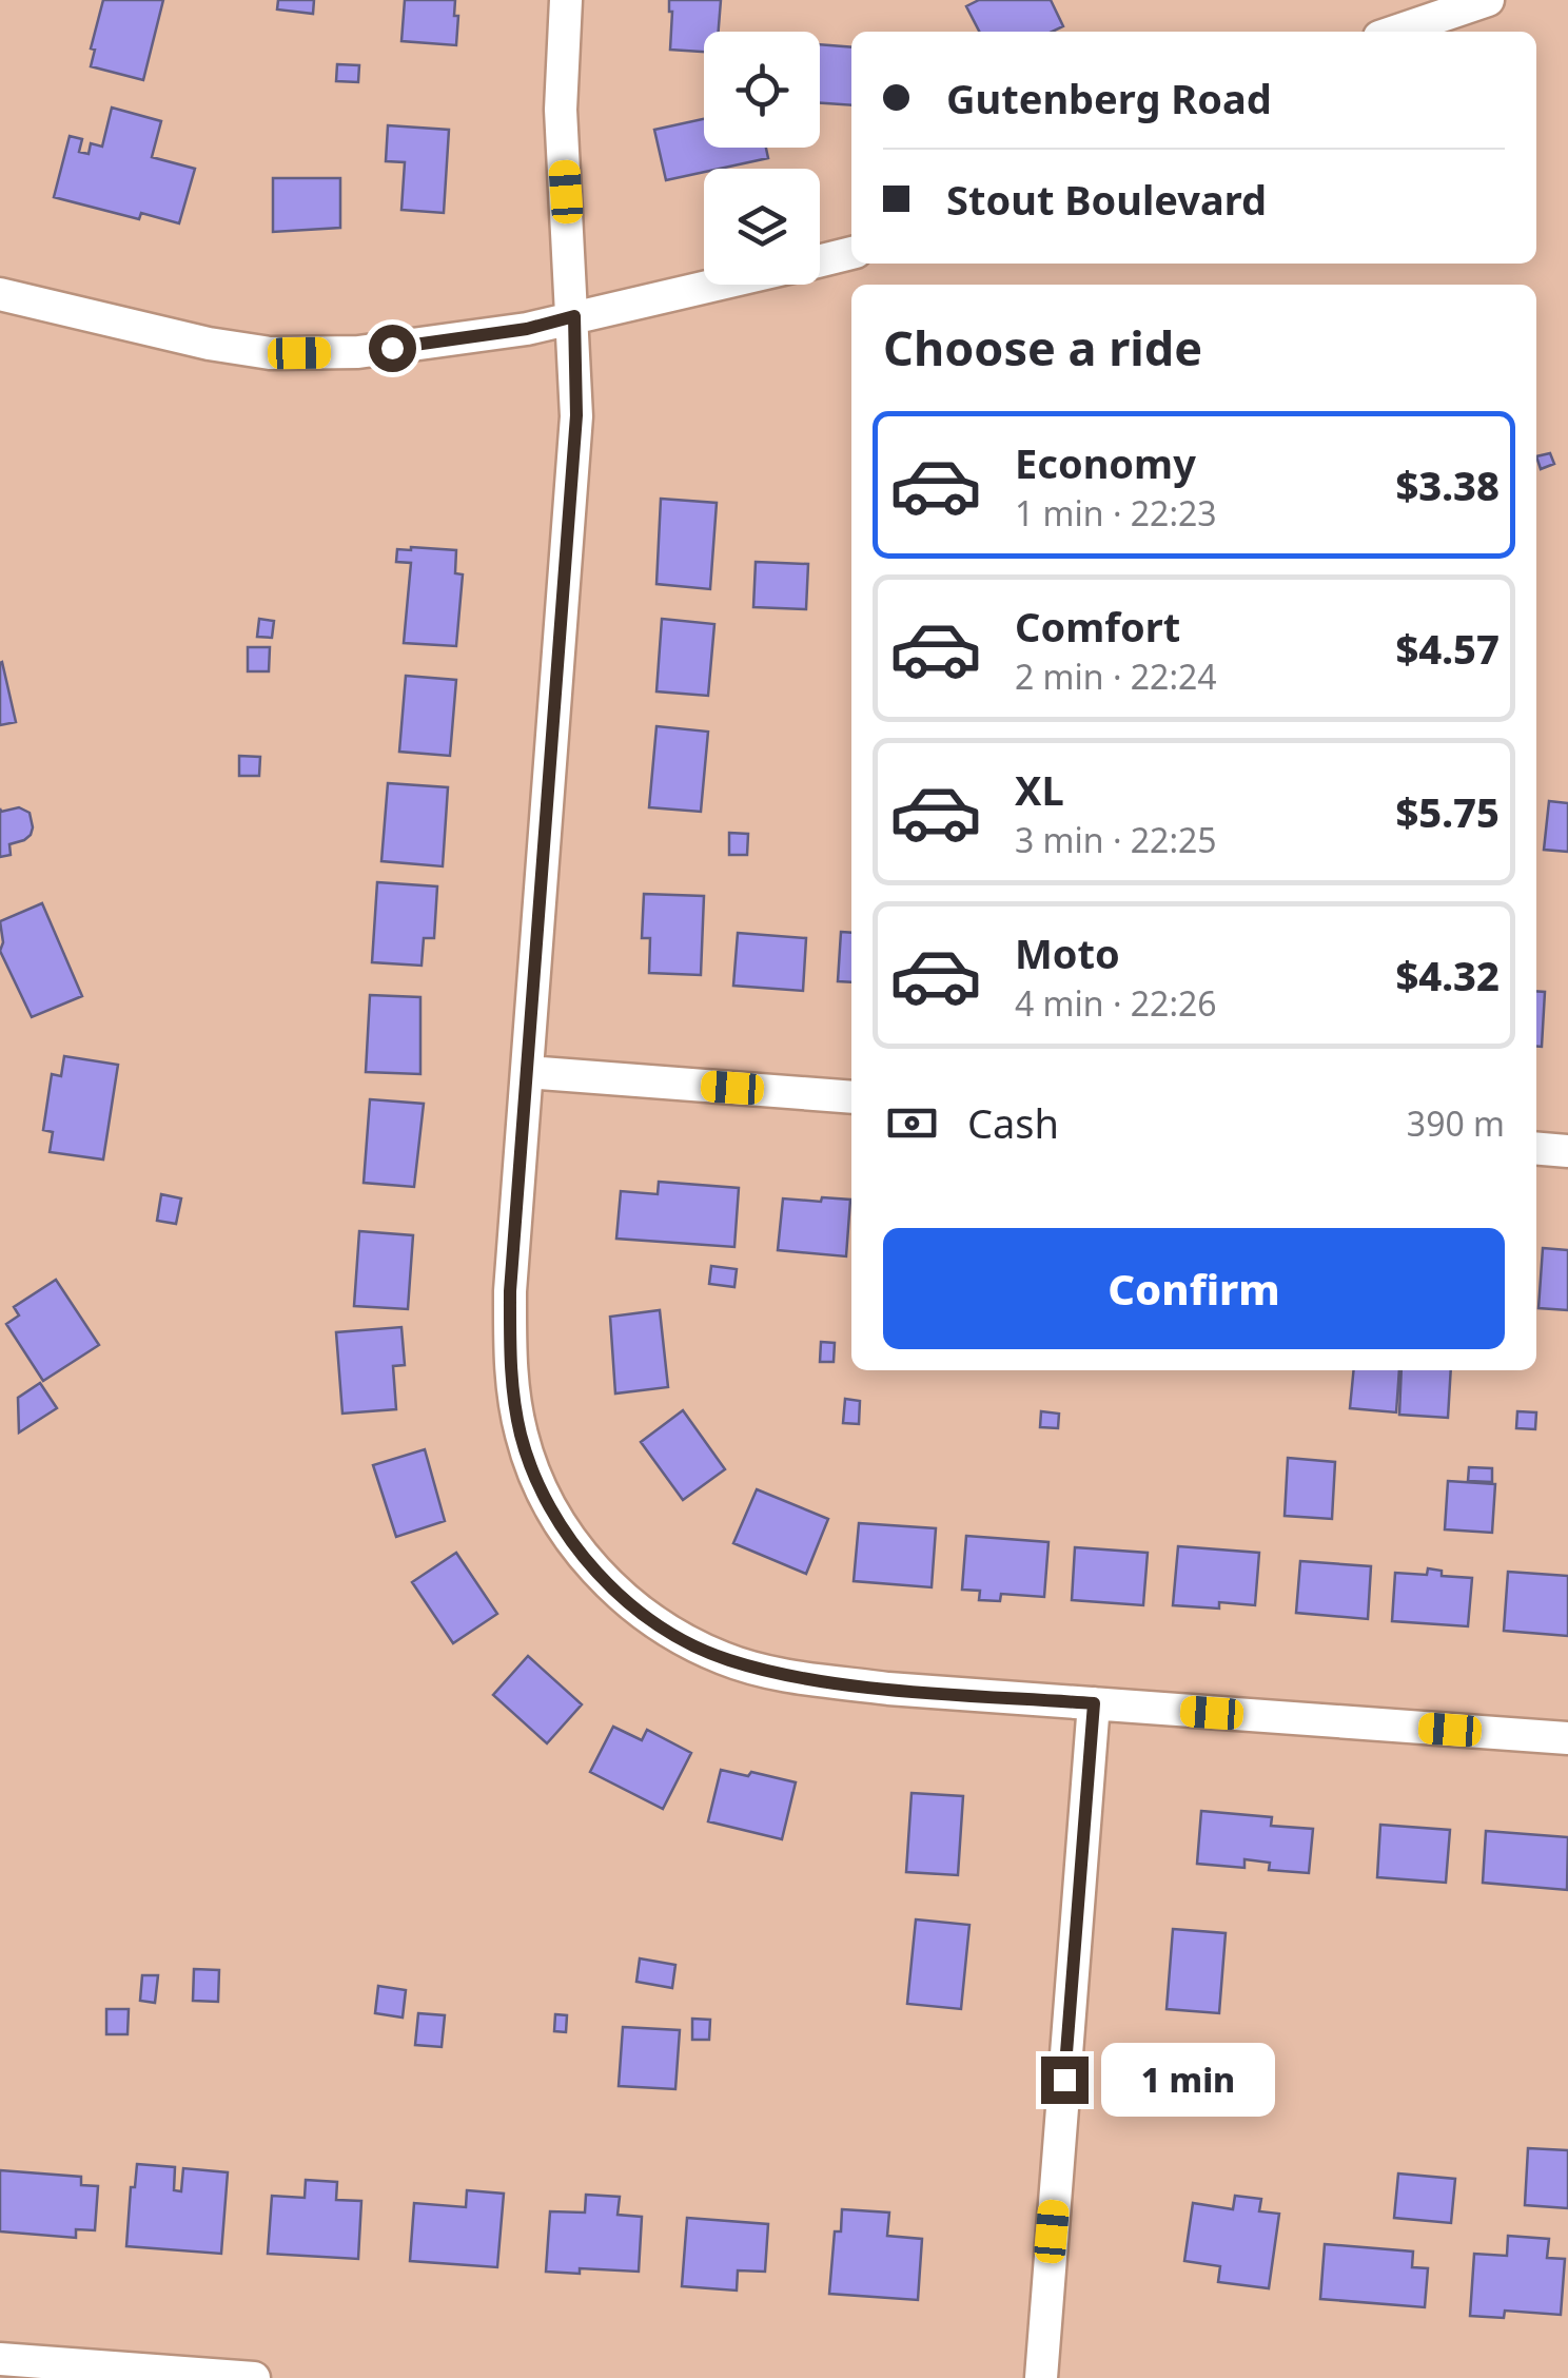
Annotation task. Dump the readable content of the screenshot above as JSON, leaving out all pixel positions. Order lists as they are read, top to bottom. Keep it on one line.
{"page":{"banner":["Gutenberg Road","Stout Boulevard"],"heading":"Choose a ride","list":[{"name":"Economy","note":"1 min · 22:23","value":"$3.38"},{"name":"Comfort","note":"2 min · 22:24","value":"$4.57"},{"name":"XL","note":"3 min · 22:25","value":"$5.75"},{"name":"Moto","note":"4 min · 22:26","value":"$4.32"}],"pay":["Cash","390 m"],"buttons":"Confirm","bubble":"1 min"}}
